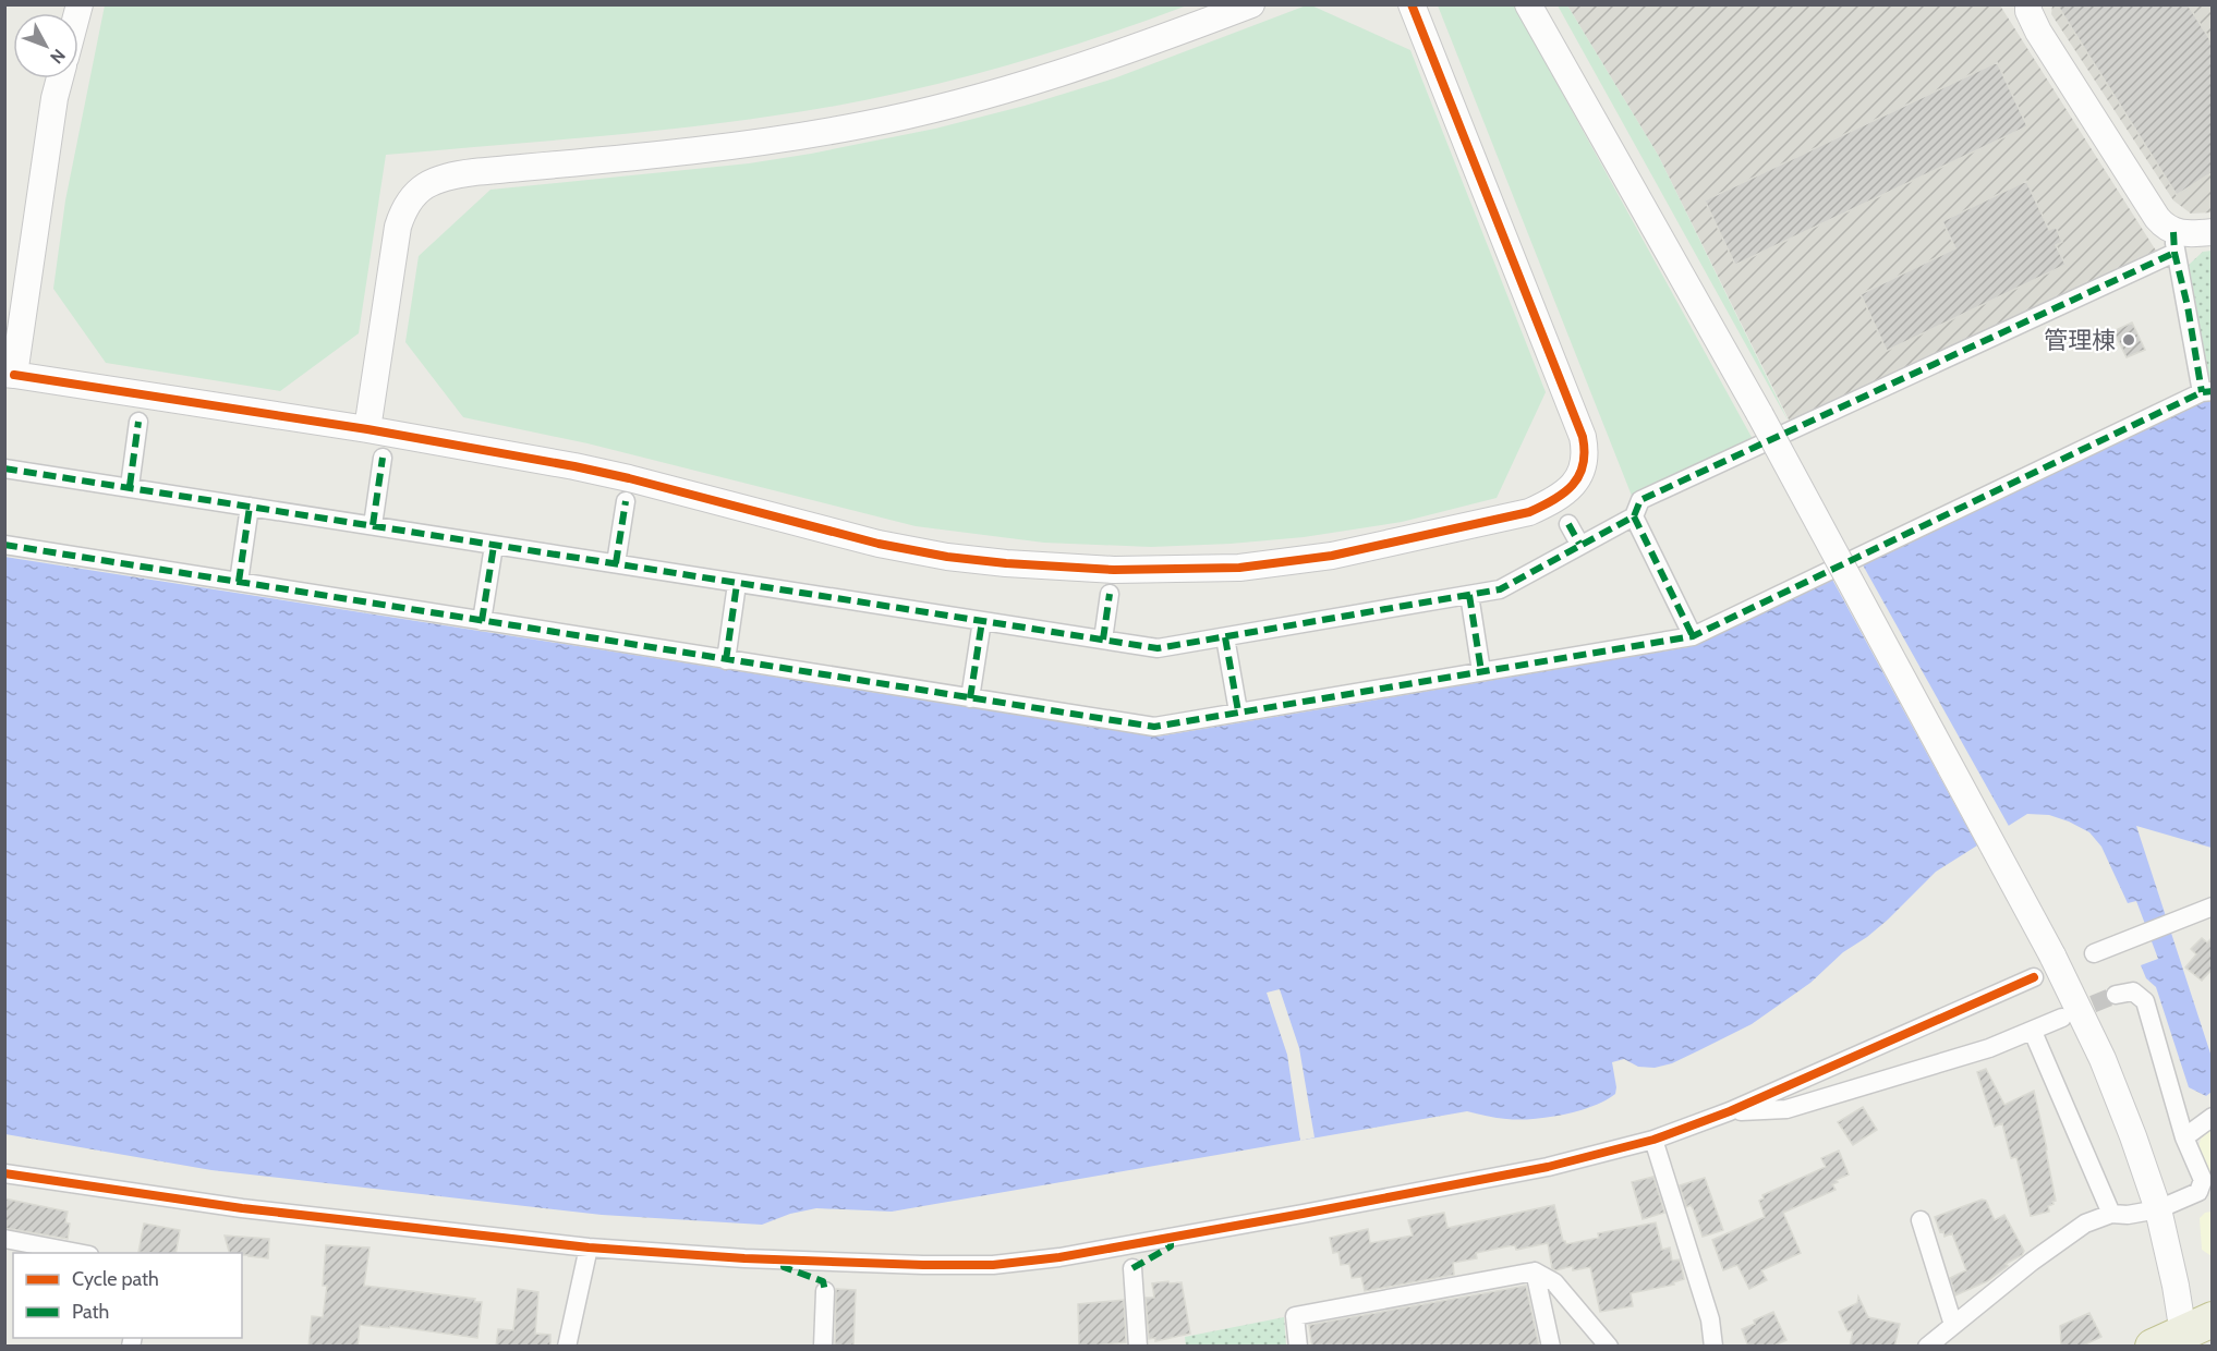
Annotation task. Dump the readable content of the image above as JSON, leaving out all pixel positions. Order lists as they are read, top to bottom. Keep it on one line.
{"places":["管理棟"],"legend":["Cycle path","Path"],"north":"bottom right"}
